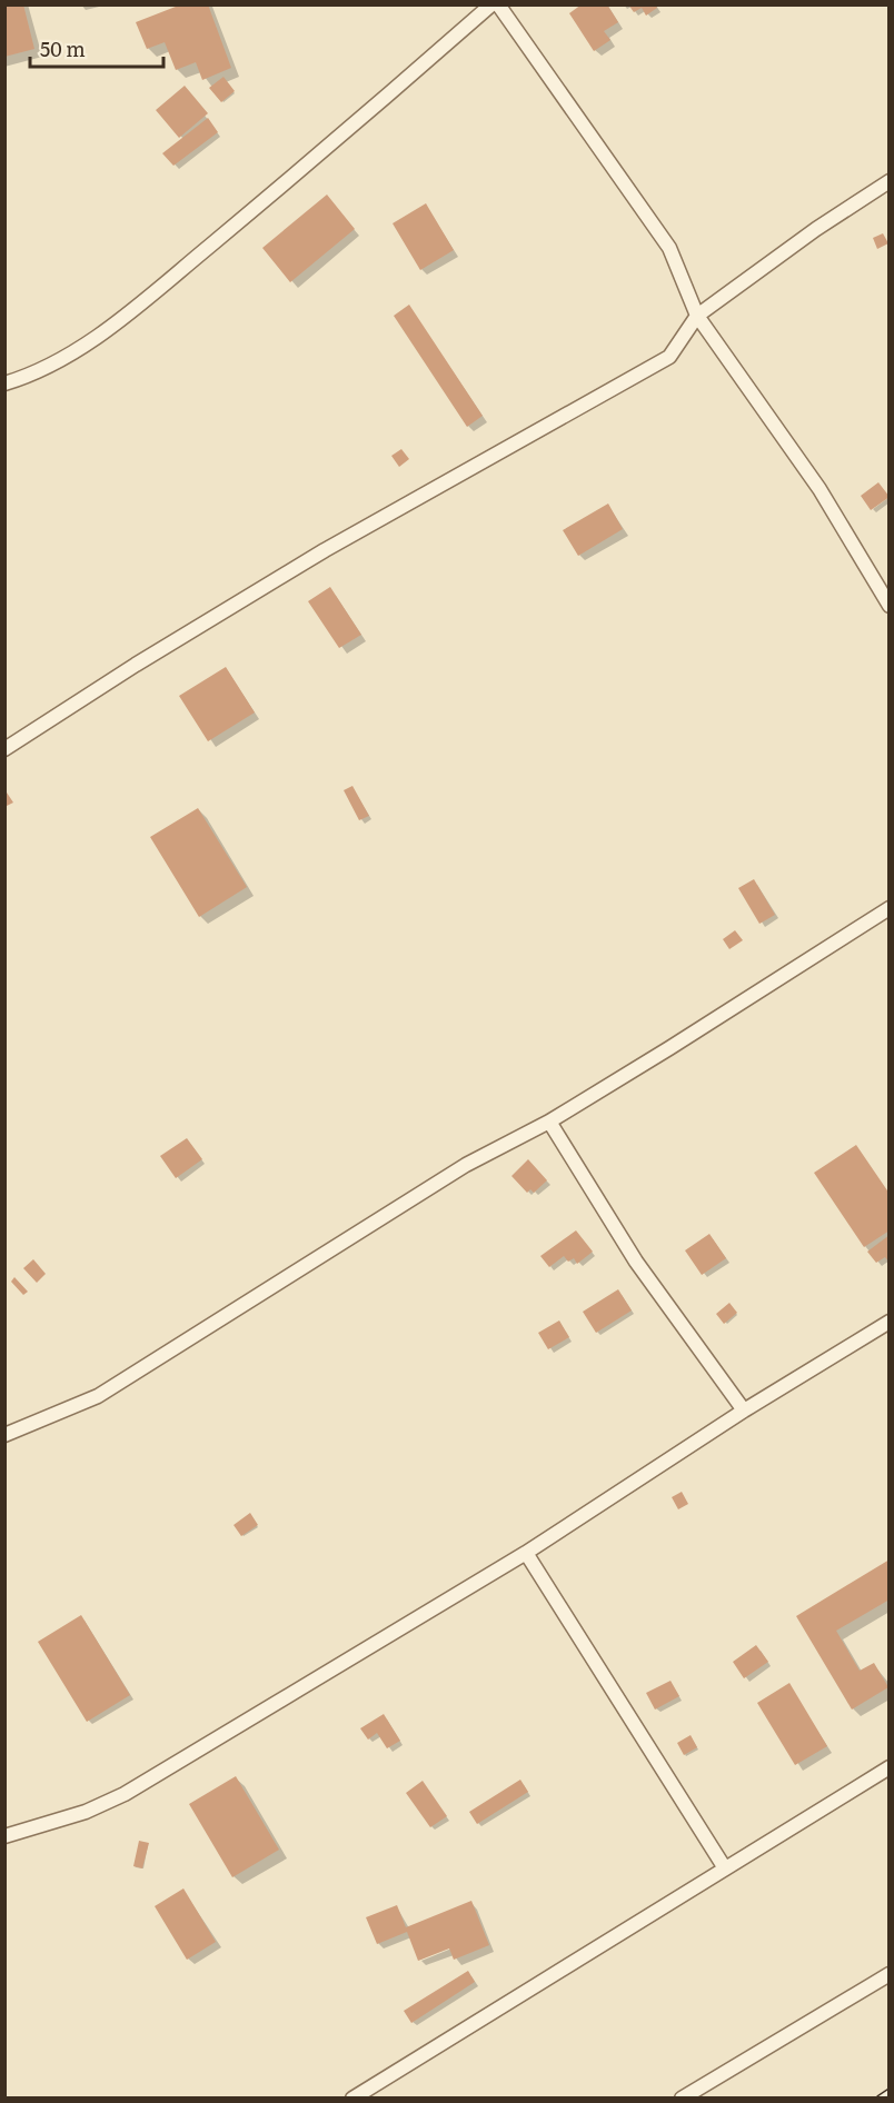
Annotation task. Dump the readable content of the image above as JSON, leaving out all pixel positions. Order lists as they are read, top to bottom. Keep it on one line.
{"scale_bar":"50 m"}
